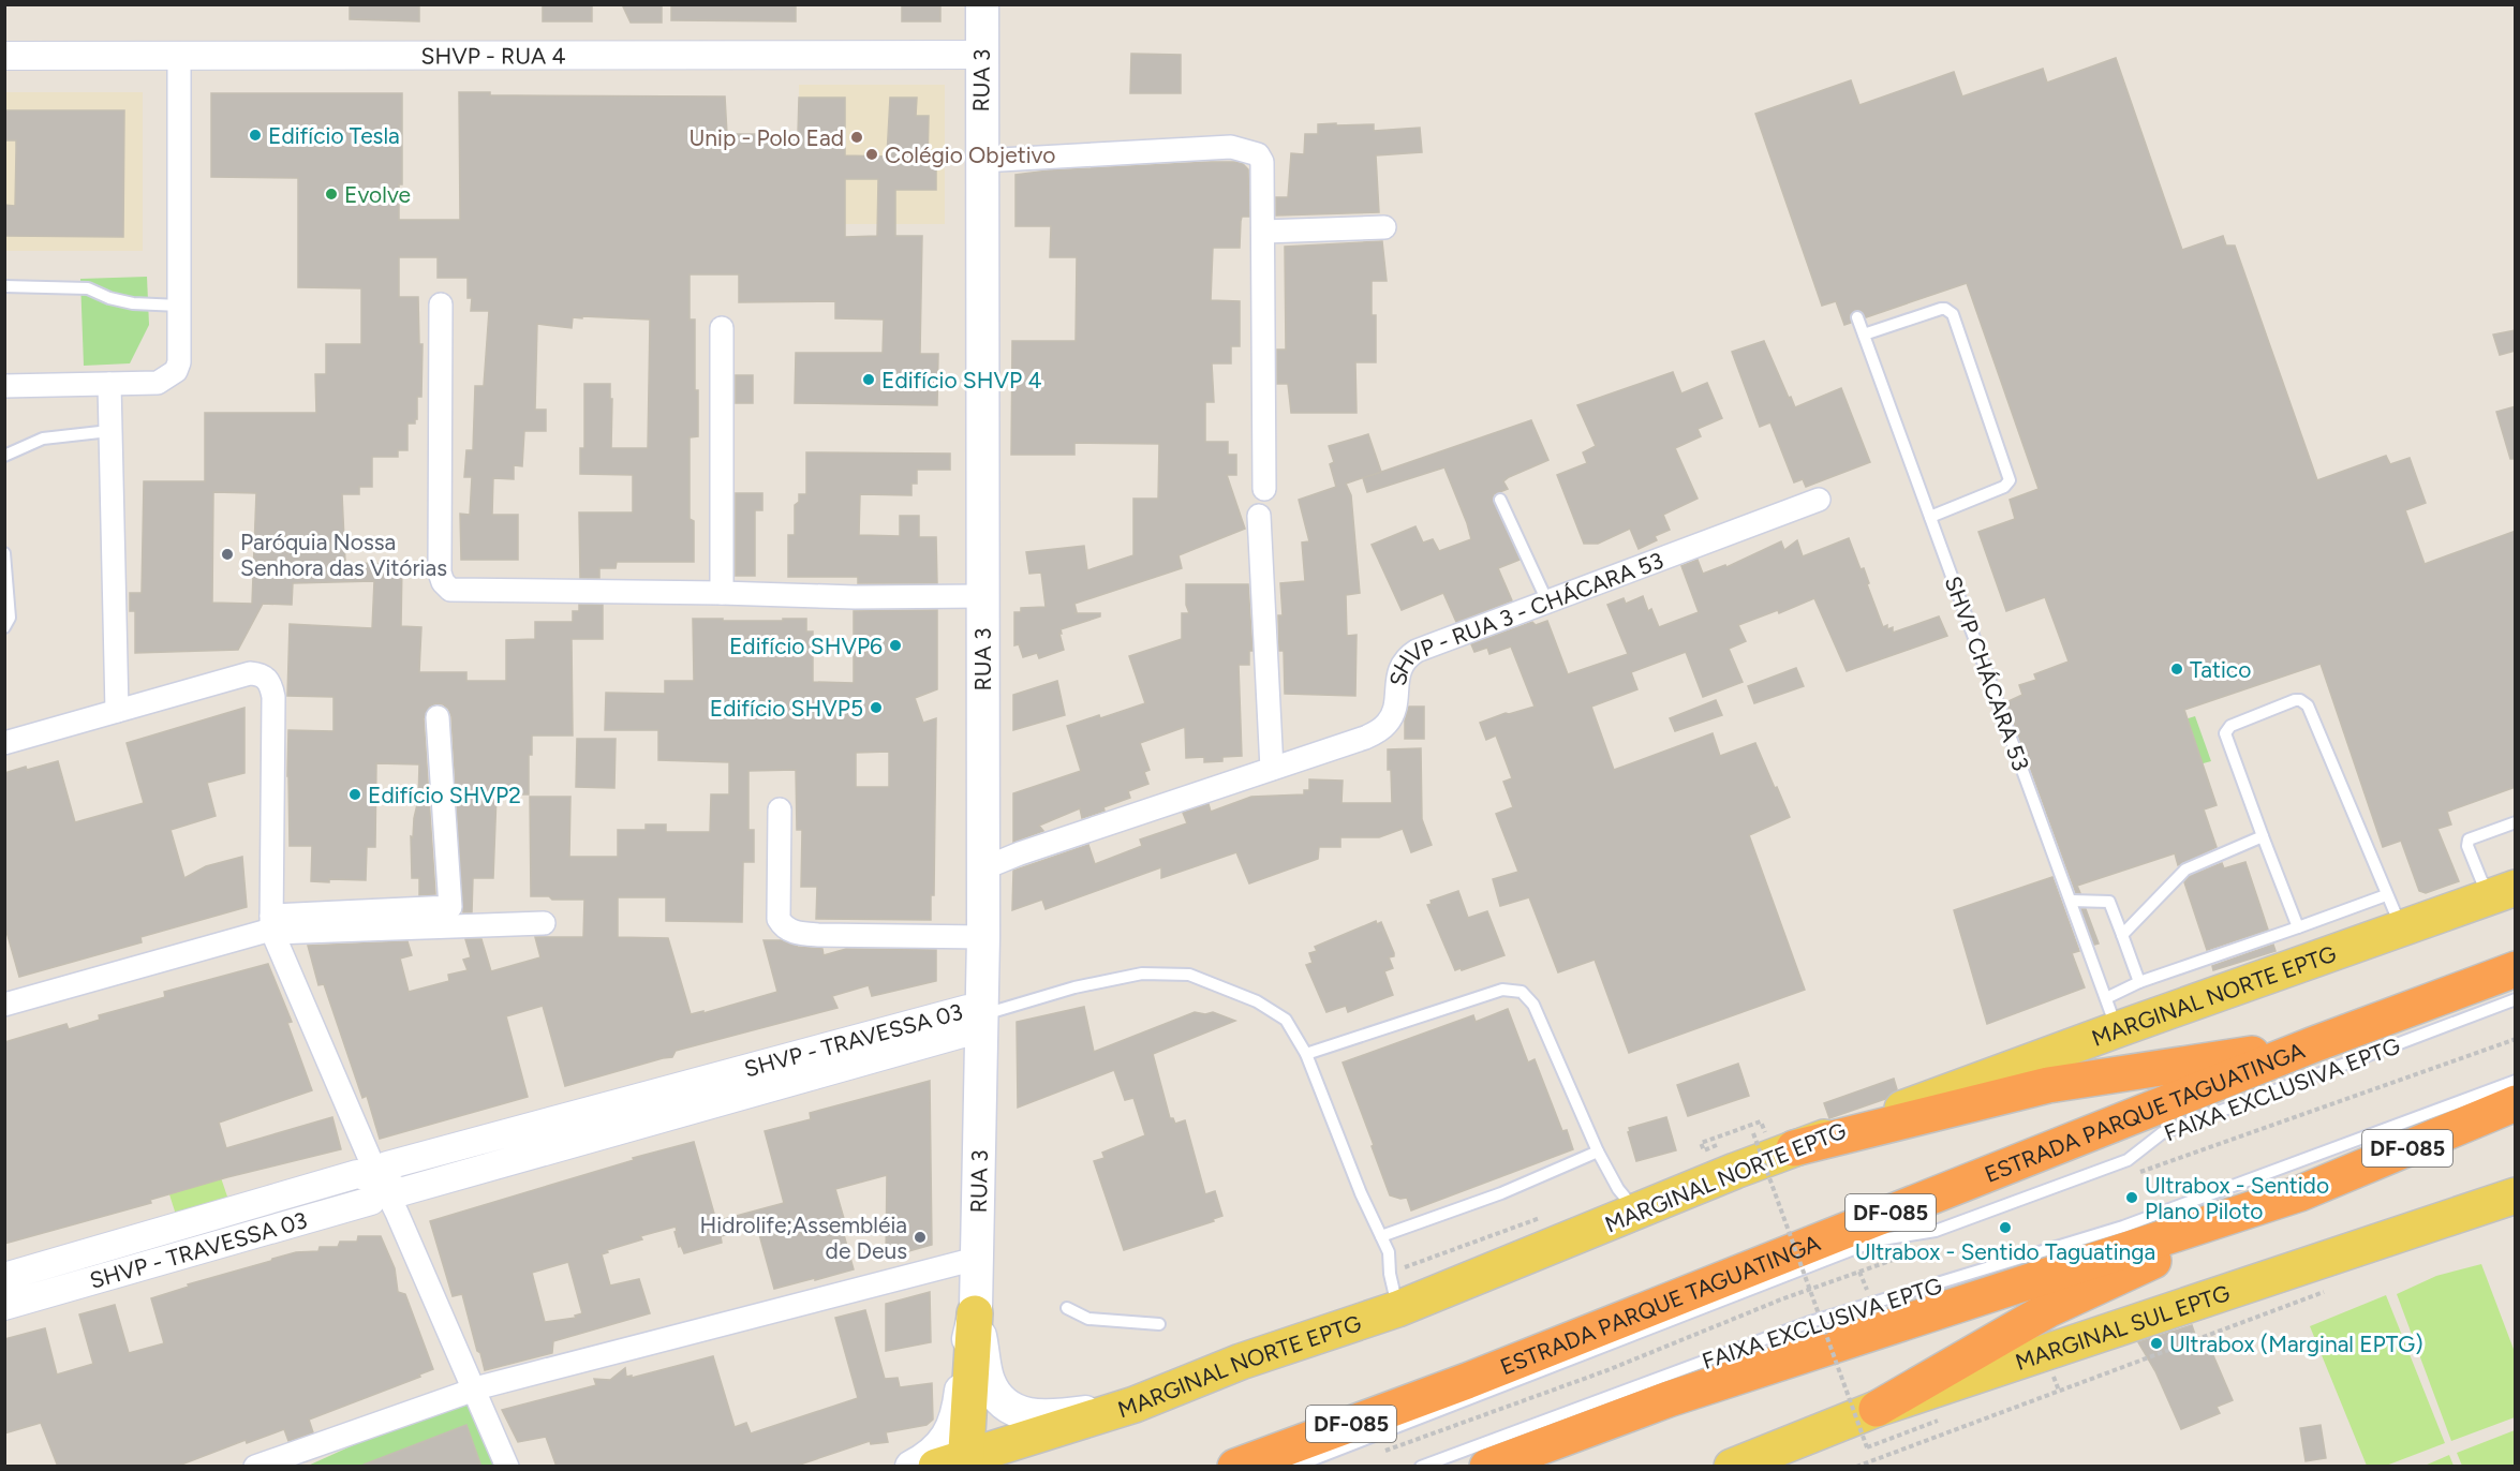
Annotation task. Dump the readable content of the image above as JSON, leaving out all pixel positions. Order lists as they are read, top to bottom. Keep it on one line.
{"streets":{"highway":["ESTRADA PARQUE TAGUATINGA","DF-085"],"main road":["RUA 3","MARGINAL NORTE EPTG","MARGINAL SUL EPTG"],"street":["SHVP - RUA 4","SHVP - RUA 3 - CHÁCARA 53","SHVP - TRAVESSA 03"],"lane":["SHVP CHÁCARA 53","FAIXA EXCLUSIVA EPTG"]},"crossings":[["SHVP - RUA 4","RUA 3"],["RUA 3","SHVP - RUA 3 - CHÁCARA 53"],["RUA 3","SHVP - TRAVESSA 03"],["SHVP CHÁCARA 53","MARGINAL NORTE EPTG"]],"places":["Edifício Tesla","Unip - Polo Ead","Colégio Objetivo","Evolve","Edifício SHVP 4","Paróquia Nossa Senhora das Vitórias","Edifício SHVP6","Tatico","Edifício SHVP5","Edifício SHVP2","Ultrabox - Sentido Plano Piloto","Ultrabox - Sentido Taguatinga","Hidrolife;Assembléia de Deus","Ultrabox (Marginal EPTG)"]}
